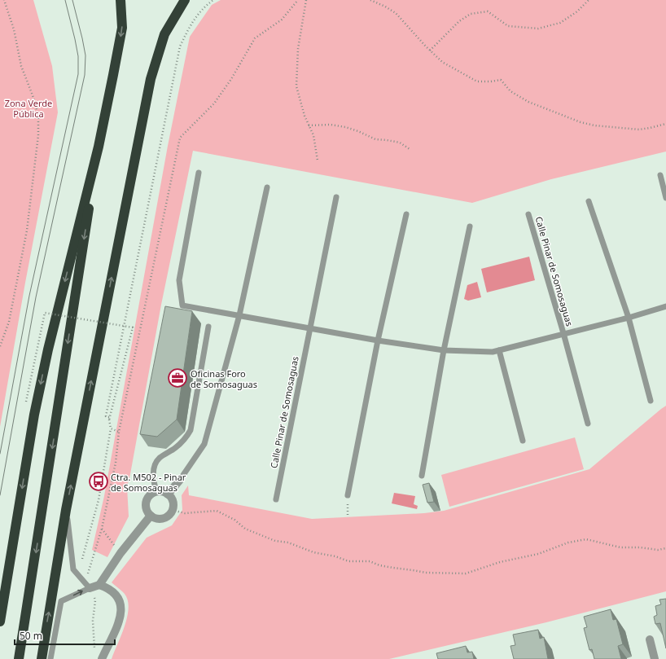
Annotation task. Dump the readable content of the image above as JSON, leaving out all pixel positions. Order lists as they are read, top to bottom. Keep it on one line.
{"streets":{"lane":["Calle Pinar de Somosaguas"]},"parks":["Zona Verde Pública"],"places":{"office":["Oficinas Foro de Somosaguas"],"bus stop":["Ctra. M502 - Pinar de Somosaguas"]},"scale_bar":"50 m"}
